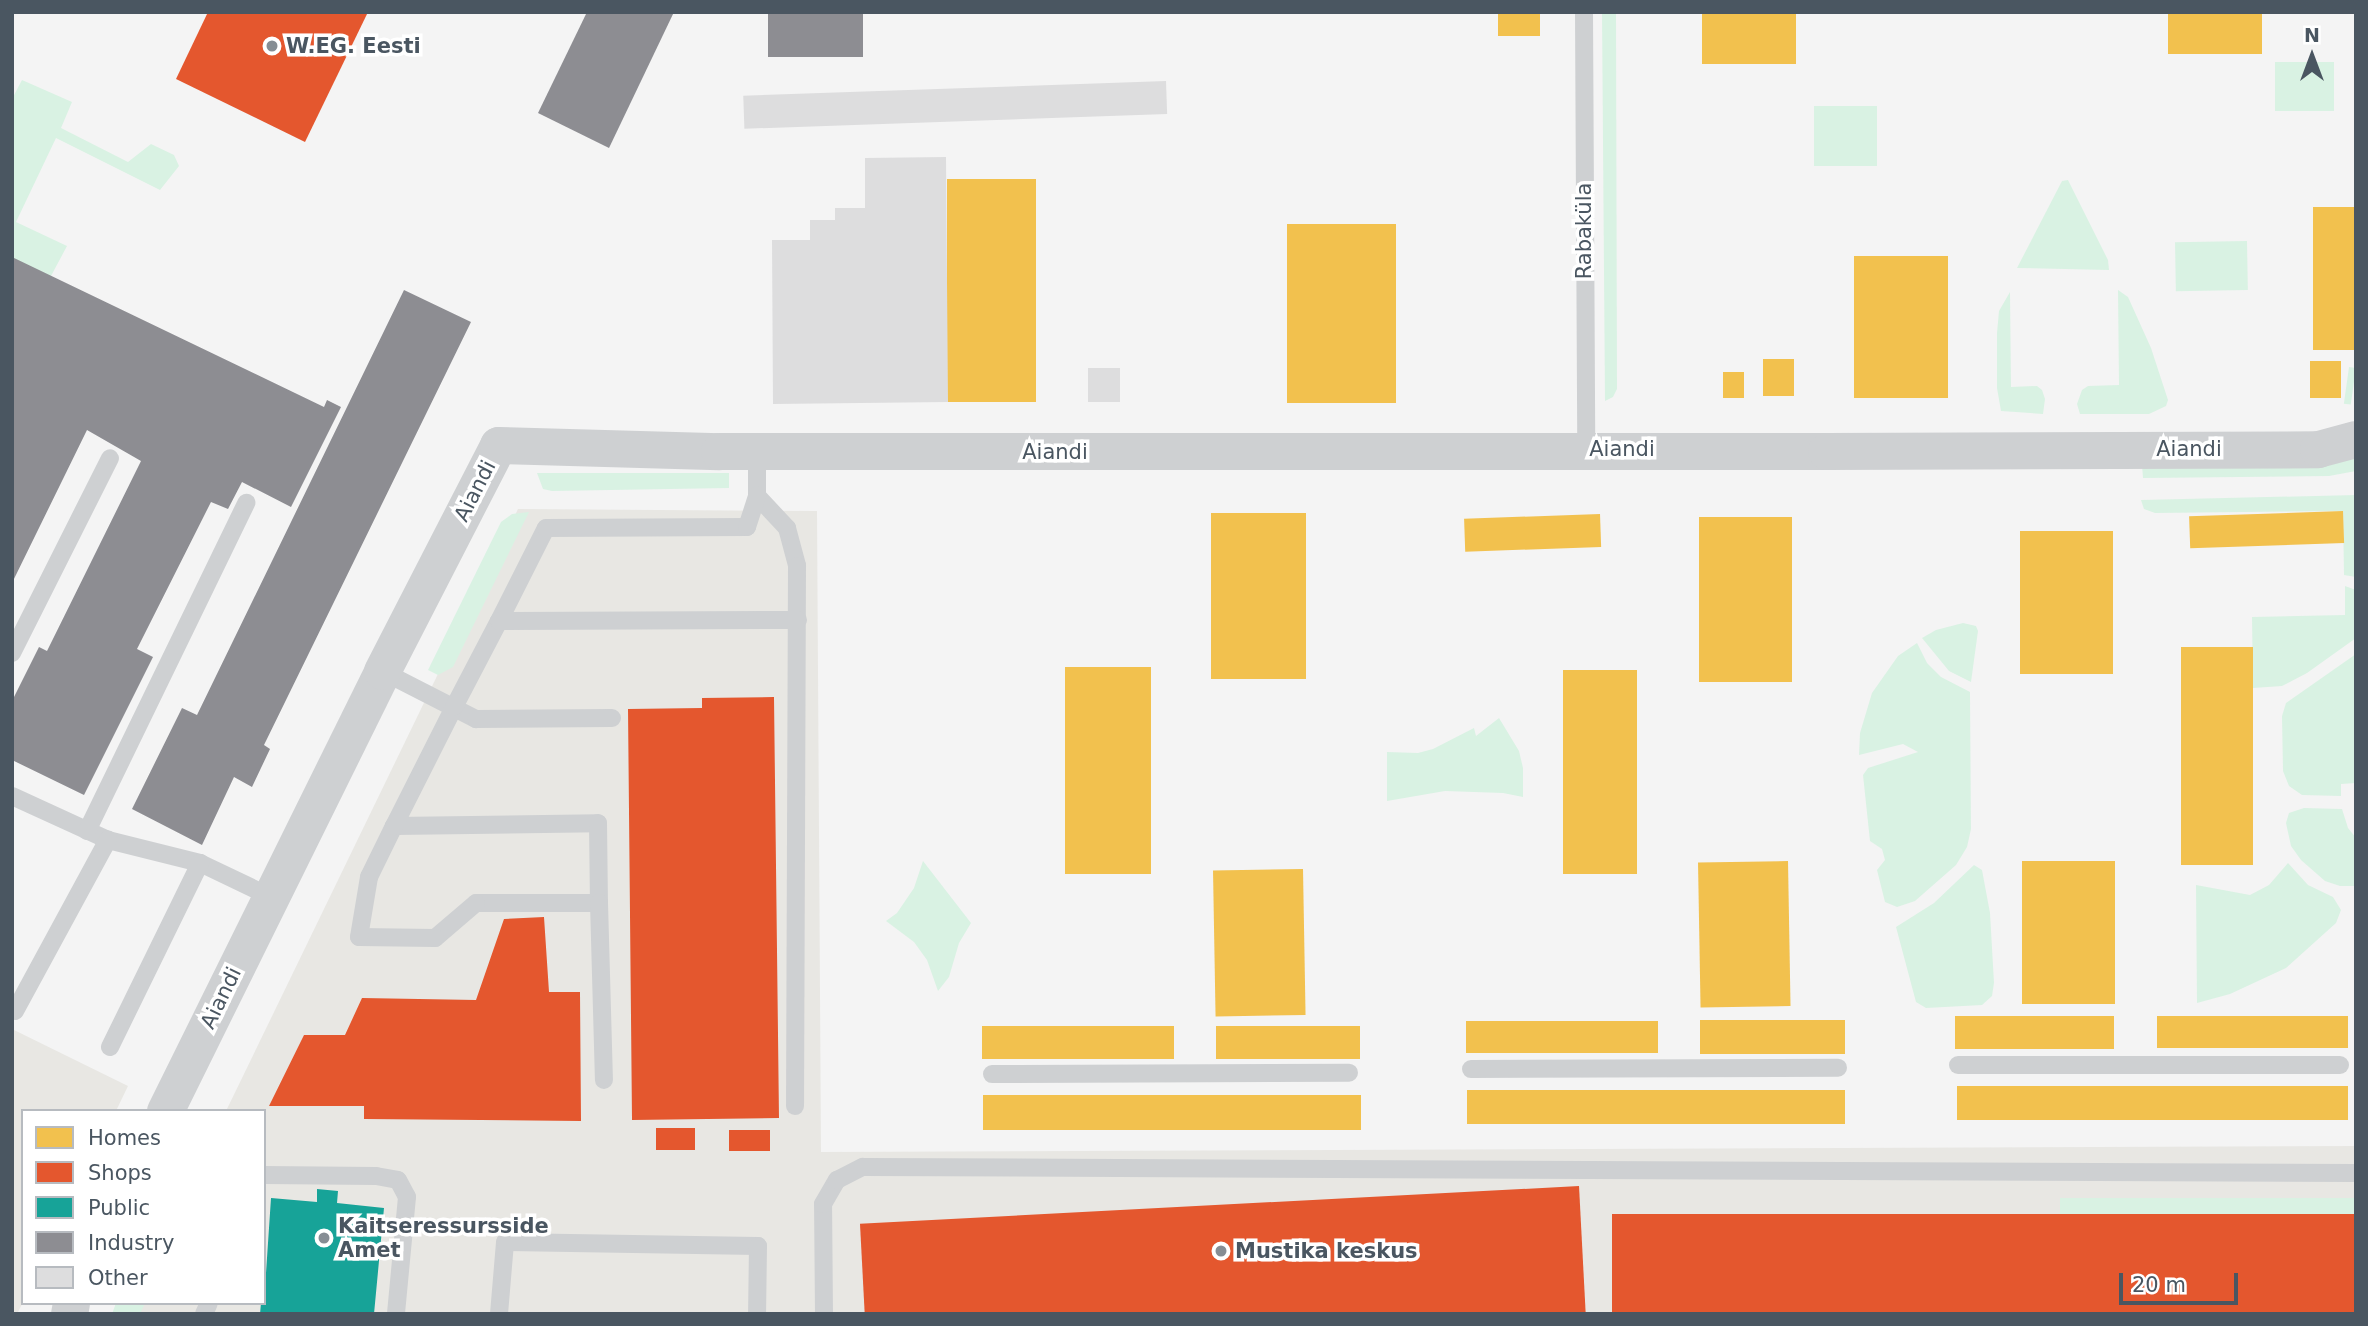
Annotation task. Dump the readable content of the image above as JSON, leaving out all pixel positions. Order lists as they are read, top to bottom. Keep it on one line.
{"streets":{"street":["Aiandi"],"lane":["Rabaküla"]},"crossings":[["Rabaküla","Aiandi"]],"places":["W.EG. Eesti","Kaitseressursside Amet","Mustika keskus"],"legend":["Homes","Shops","Public","Industry","Other"],"scale_bar":"20 m","north":"top"}
